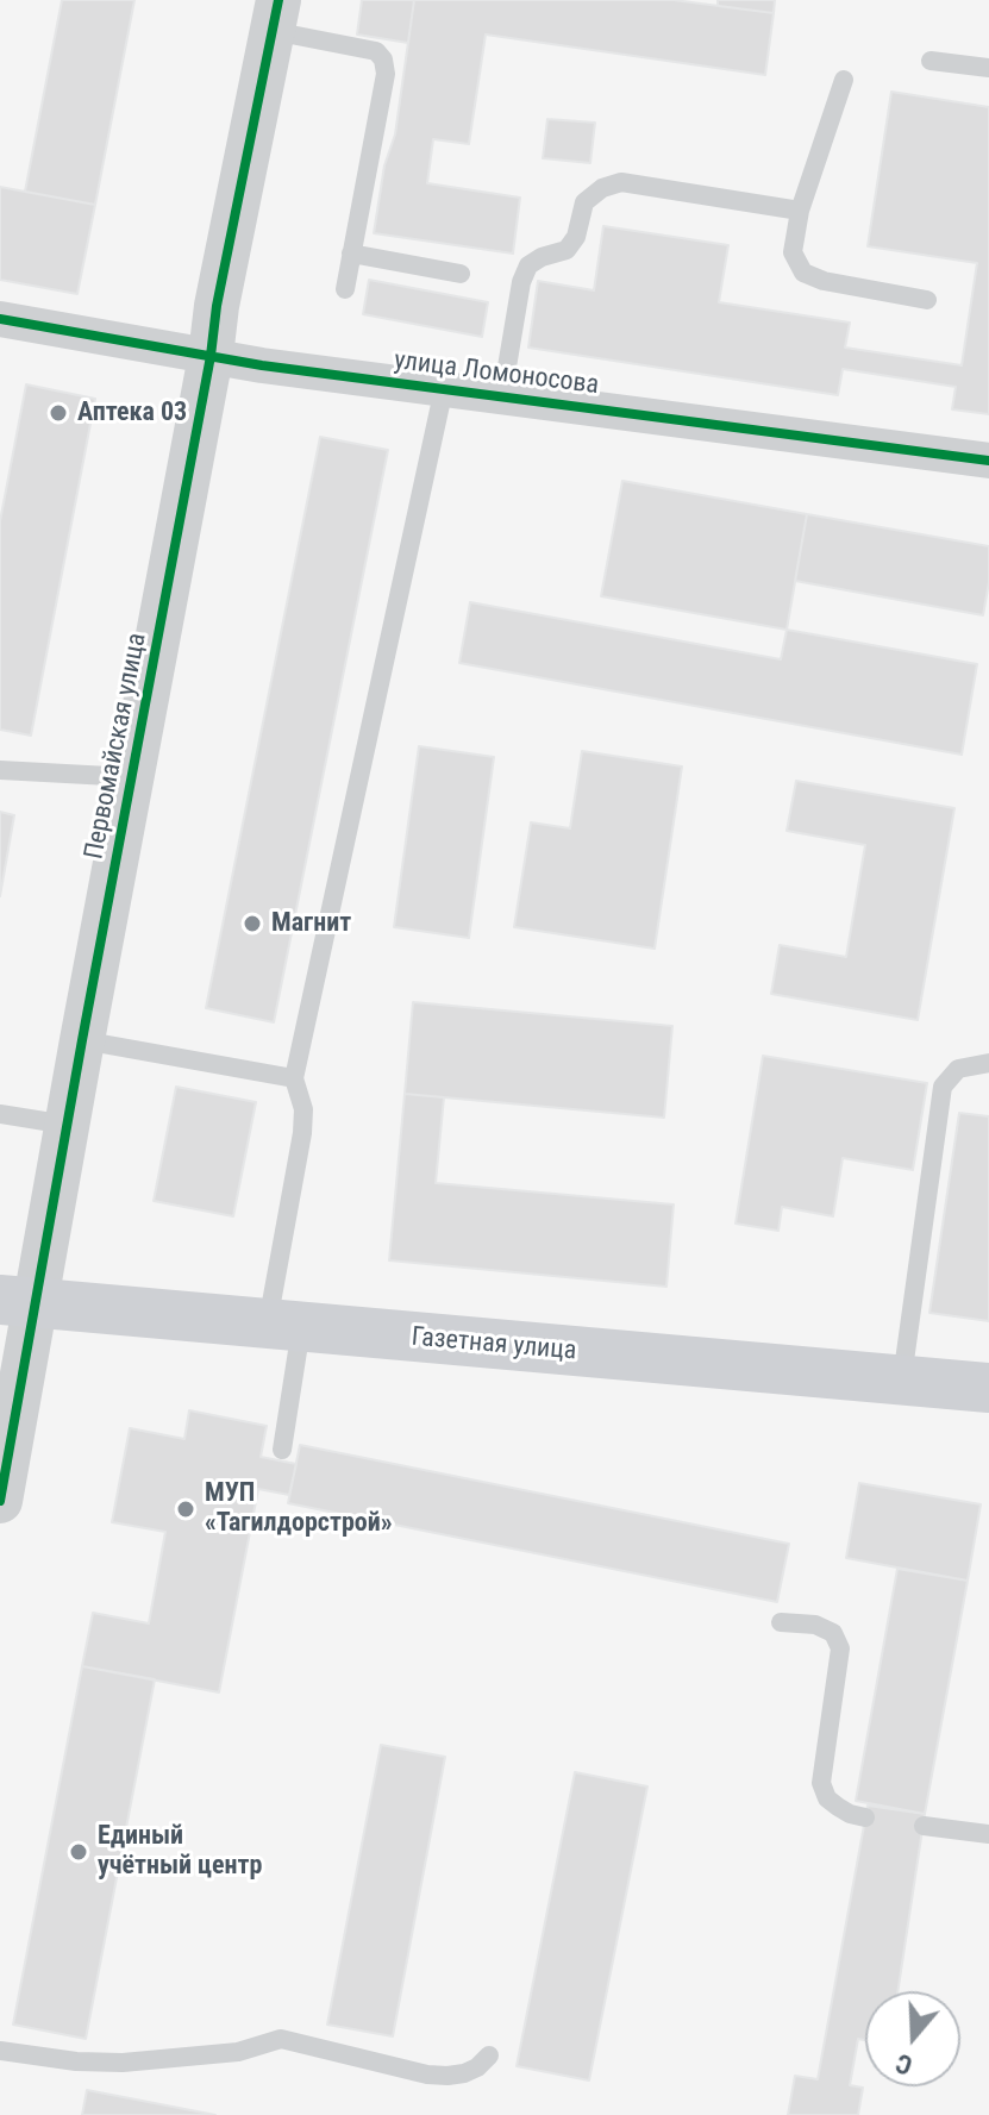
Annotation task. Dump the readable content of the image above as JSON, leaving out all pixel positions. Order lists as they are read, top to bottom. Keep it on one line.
{"streets":{"main road":["Газетная улица"],"street":["улица Ломоносова","Первомайская улица"]},"crossings":[["улица Ломоносова","Первомайская улица"],["Первомайская улица","Газетная улица"]],"places":["Аптека 03","Магнит","МУП «Тагилдорстрой»","Единый учётный центр"],"north":"bottom"}
